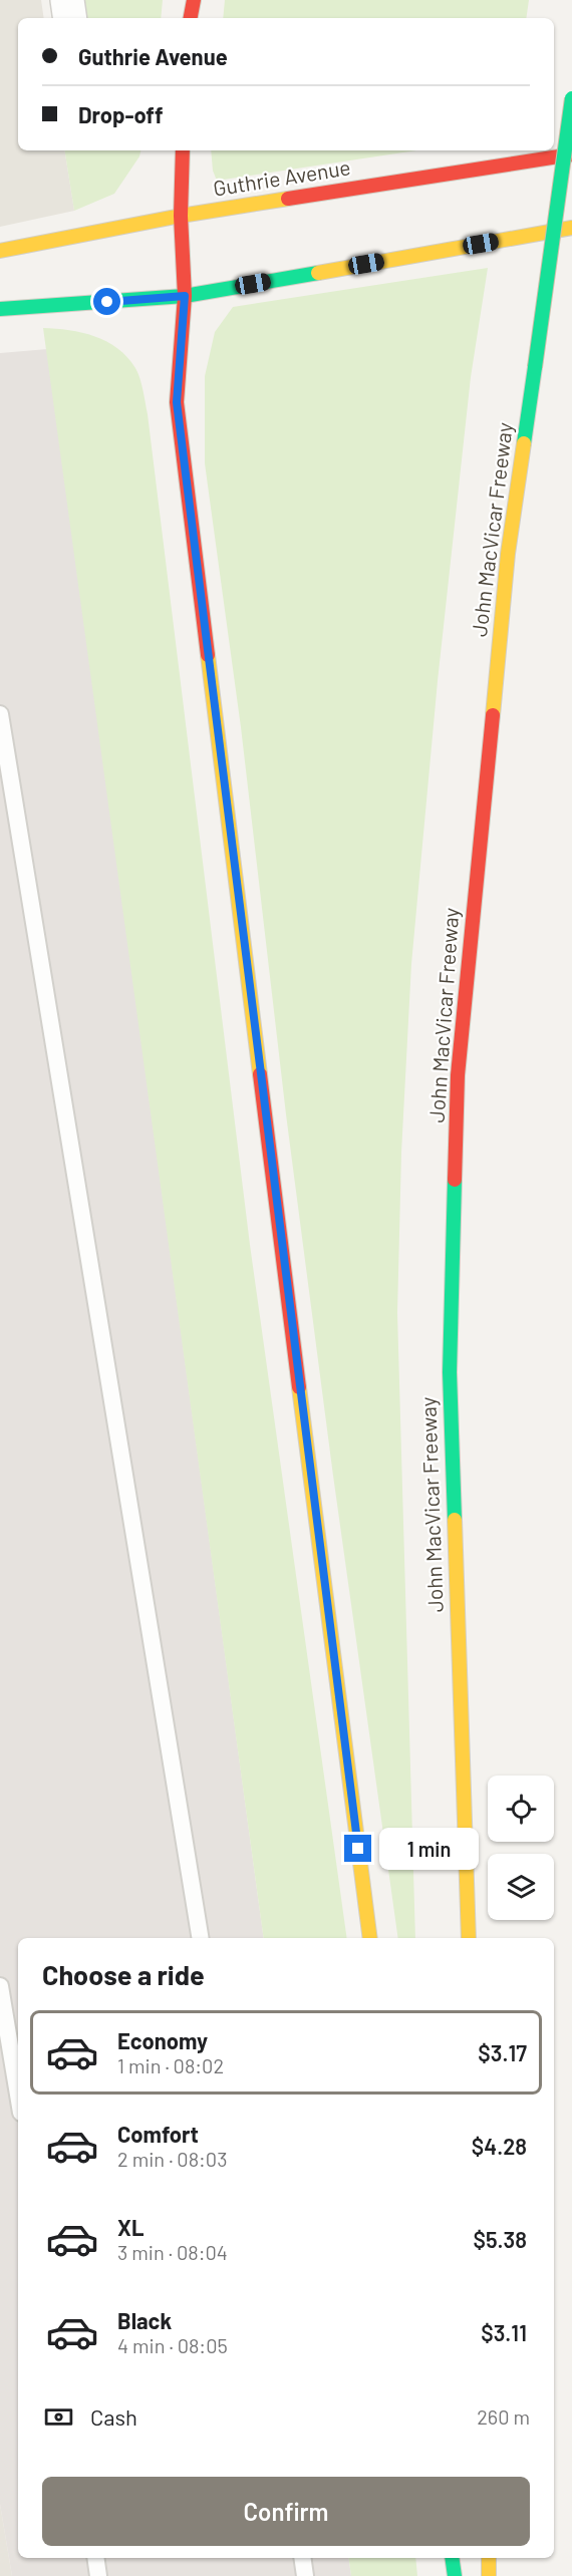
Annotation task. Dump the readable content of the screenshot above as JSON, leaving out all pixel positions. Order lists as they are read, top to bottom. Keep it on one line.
{"streets":{"main road":["Guthrie Avenue","John MacVicar Freeway"]},"page":{"banner":["Guthrie Avenue","Drop-off"],"bubble":"1 min","heading":"Choose a ride","list":[{"name":"Economy","note":"1 min · 08:02","value":"$3.17"},{"name":"Comfort","note":"2 min · 08:03","value":"$4.28"},{"name":"XL","note":"3 min · 08:04","value":"$5.38"},{"name":"Black","note":"4 min · 08:05","value":"$3.11"}],"pay":["Cash","260 m"],"buttons":"Confirm"}}
